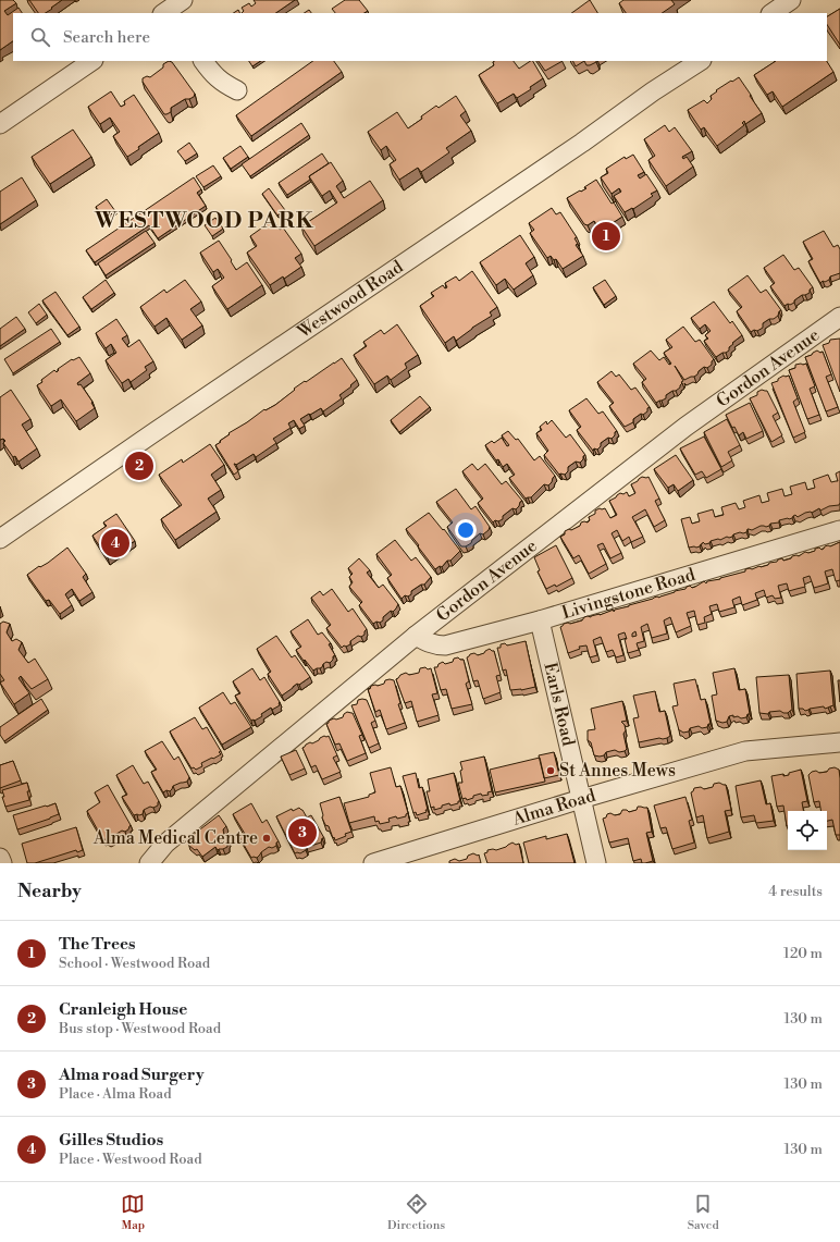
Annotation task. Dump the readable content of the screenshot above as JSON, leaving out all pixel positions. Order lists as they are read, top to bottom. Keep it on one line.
{"streets":{"street":["Westwood Road","Gordon Avenue","Livingstone Road","Earls Road","Alma Road"]},"crossings":[["Gordon Avenue","Livingstone Road"],["Livingstone Road","Earls Road"],["Earls Road","Alma Road"]],"districts":["WESTWOOD PARK"],"places":["St Annes Mews","Alma Medical Centre"],"page":{"search":"Search here","pins":["1","2","4","3"],"heading":["Nearby","4 results"],"list":[{"mark":"1","name":"The Trees","note":"School · Westwood Road","value":"120 m"},{"mark":"2","name":"Cranleigh House","note":"Bus stop · Westwood Road","value":"130 m"},{"mark":"3","name":"Alma road Surgery","note":"Place · Alma Road","value":"130 m"},{"mark":"4","name":"Gilles Studios","note":"Place · Westwood Road","value":"130 m"}],"nav":["Map","Directions","Saved"]}}
